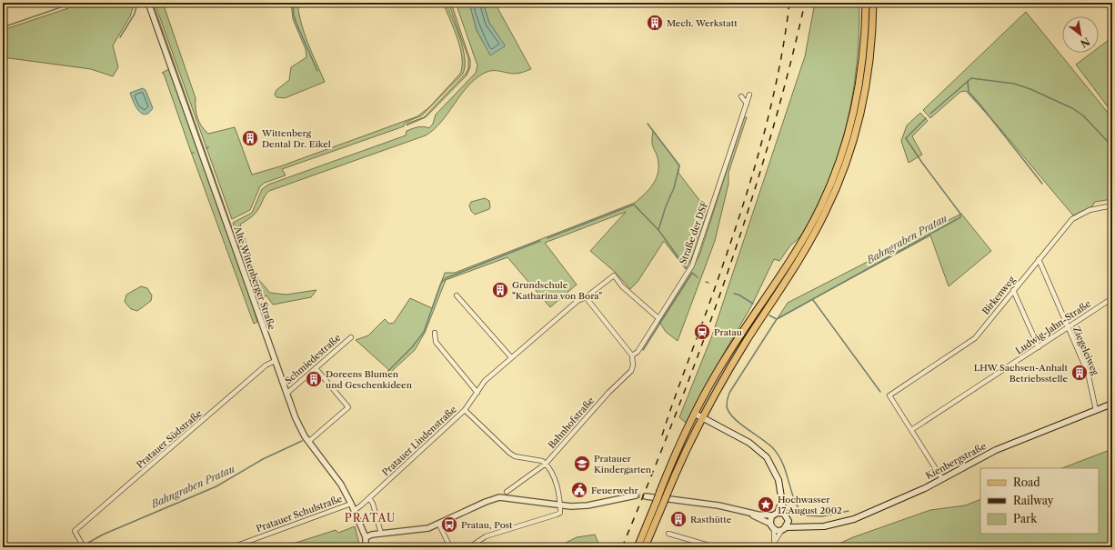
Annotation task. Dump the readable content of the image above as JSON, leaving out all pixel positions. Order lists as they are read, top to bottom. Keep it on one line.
{"streets":{"main road":["Kienbergstraße"],"street":["Straße der DSF","Alte Wittenberger Straße","Birkenweg","Ludwig-Jahn-Straße","Ziegeleiweg","Schmiedestraße","Bahnhofstraße","Pratauer Südstraße","Pratauer Lindenstraße","Pratauer Schulstraße"]},"crossings":[["Straße der DSF","Bahnhofstraße"],["Straße der DSF","Pratauer Lindenstraße"],["Alte Wittenberger Straße","Schmiedestraße"],["Alte Wittenberger Straße","Pratauer Südstraße"],["Alte Wittenberger Straße","Pratauer Lindenstraße"],["Alte Wittenberger Straße","Pratauer Schulstraße"],["Birkenweg","Ludwig-Jahn-Straße"],["Birkenweg","Ziegeleiweg"],["Ludwig-Jahn-Straße","Ziegeleiweg"],["Ziegeleiweg","Kienbergstraße"]],"districts":["PRATAU"],"water":["Bahngraben Pratau"],"places":{"building":["Mech. Werkstatt","Wittenberg Dental Dr. Eikel","Grundschule \"Katharina von Bora\"","LHW Sachsen-Anhalt Betriebsstelle","Doreens Blumen und Geschenkideen","Rasthütte"],"station":["Pratau"],"school or university":["Pratauer Kindergarten"],"public building":["Feuerwehr"],"place":["Hochwasser 17.August 2002"],"bus stop":["Pratau, Post"]},"legend":["Road","Railway","Park"],"north":"bottom right"}
